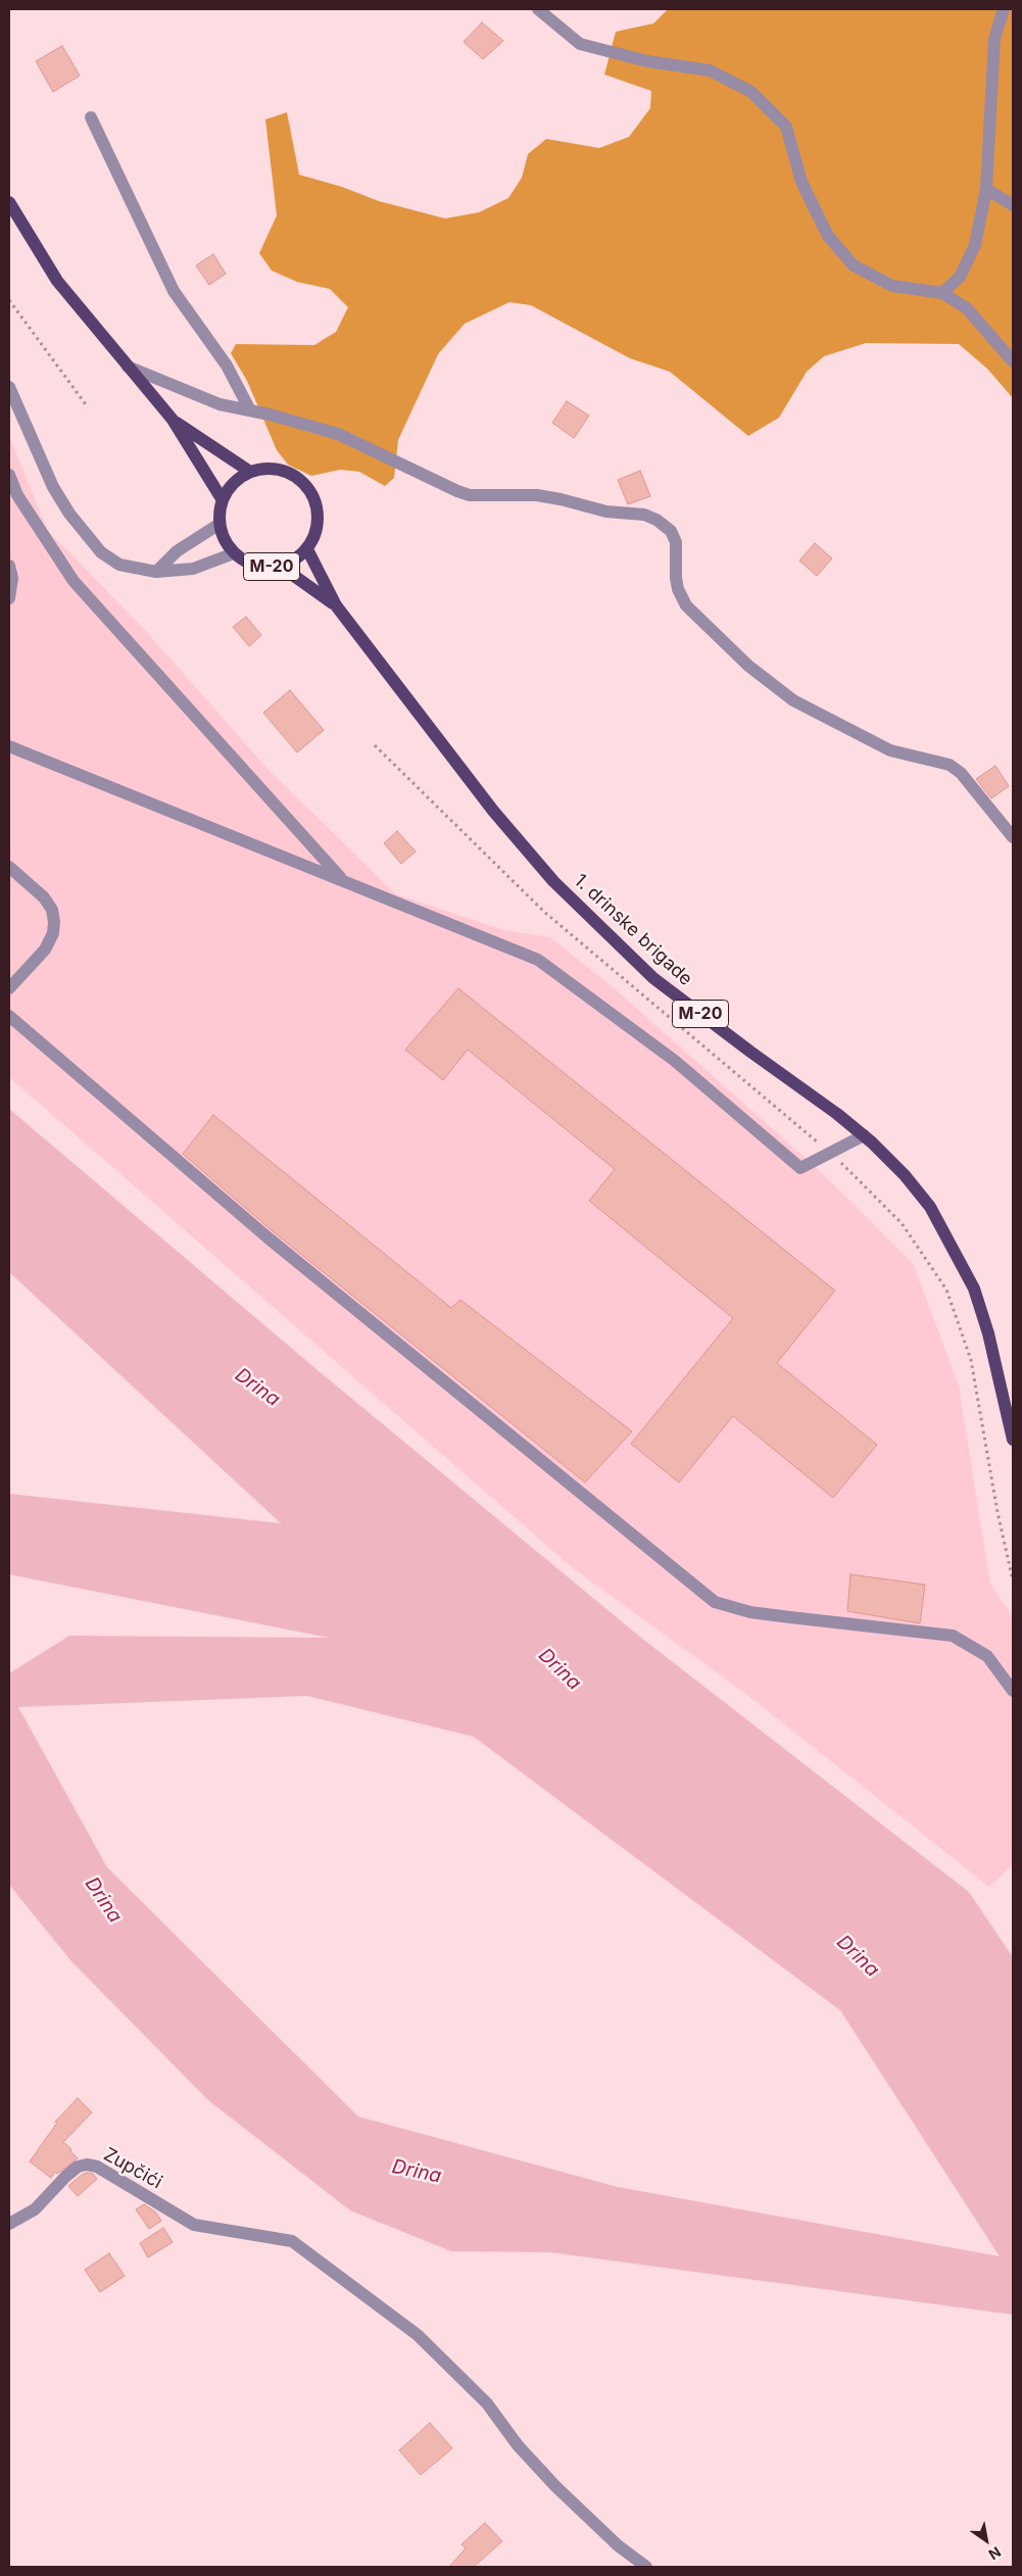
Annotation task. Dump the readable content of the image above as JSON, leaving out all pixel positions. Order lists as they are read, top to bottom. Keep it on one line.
{"streets":{"main road":["M-20","1. drinske brigade"],"street":["Zupčići"]},"crossings":[["M-20","1. drinske brigade"]],"water":["Drina"],"north":"bottom right"}
